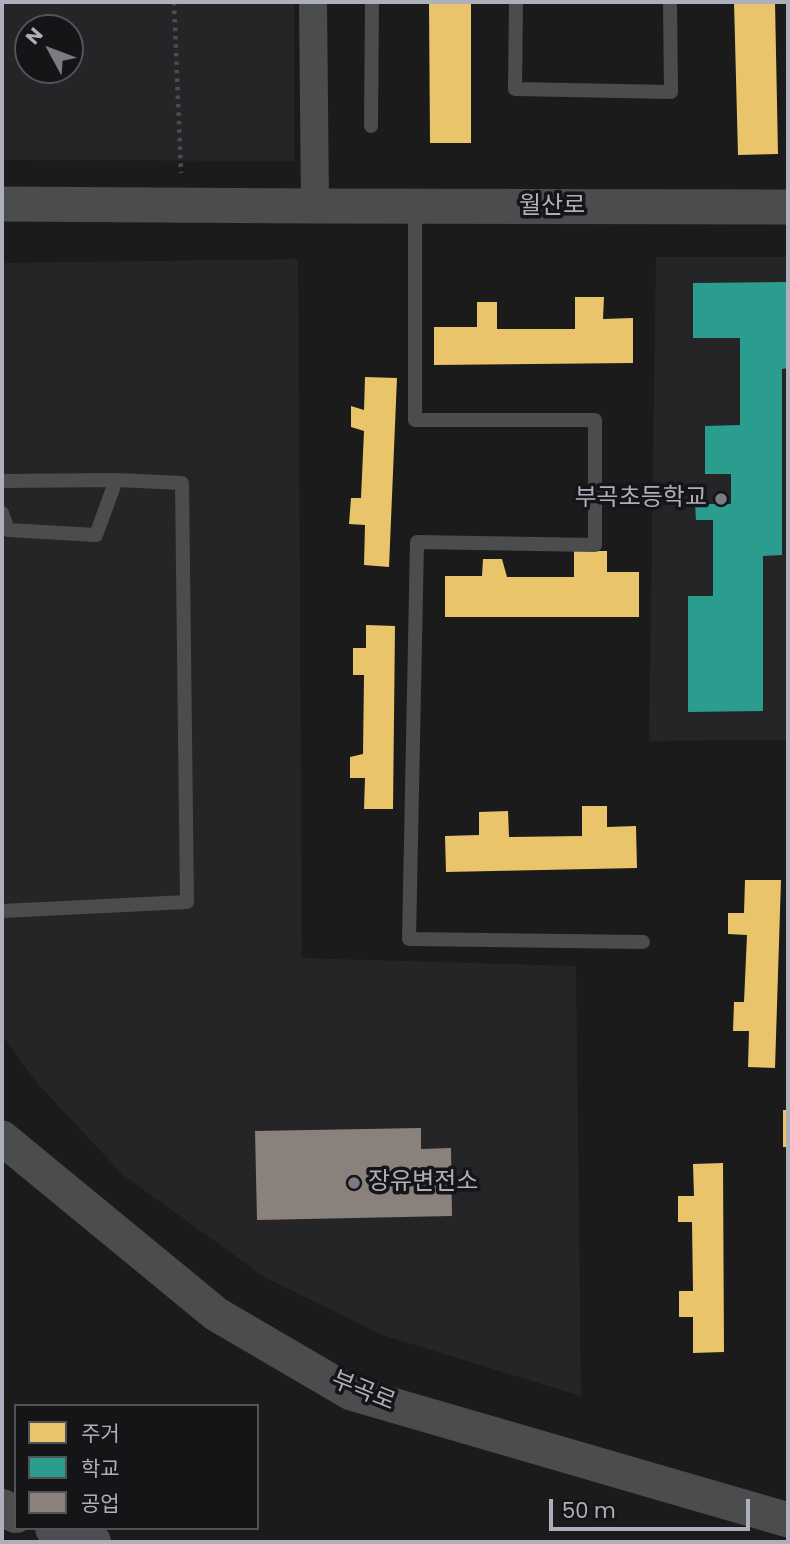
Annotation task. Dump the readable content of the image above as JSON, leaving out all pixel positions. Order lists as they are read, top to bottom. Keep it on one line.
{"streets":{"street":["월산로","부곡로"]},"places":["부곡초등학교","장유변전소"],"legend":["주거","학교","공업"],"scale_bar":"50 m","north":"top left"}
